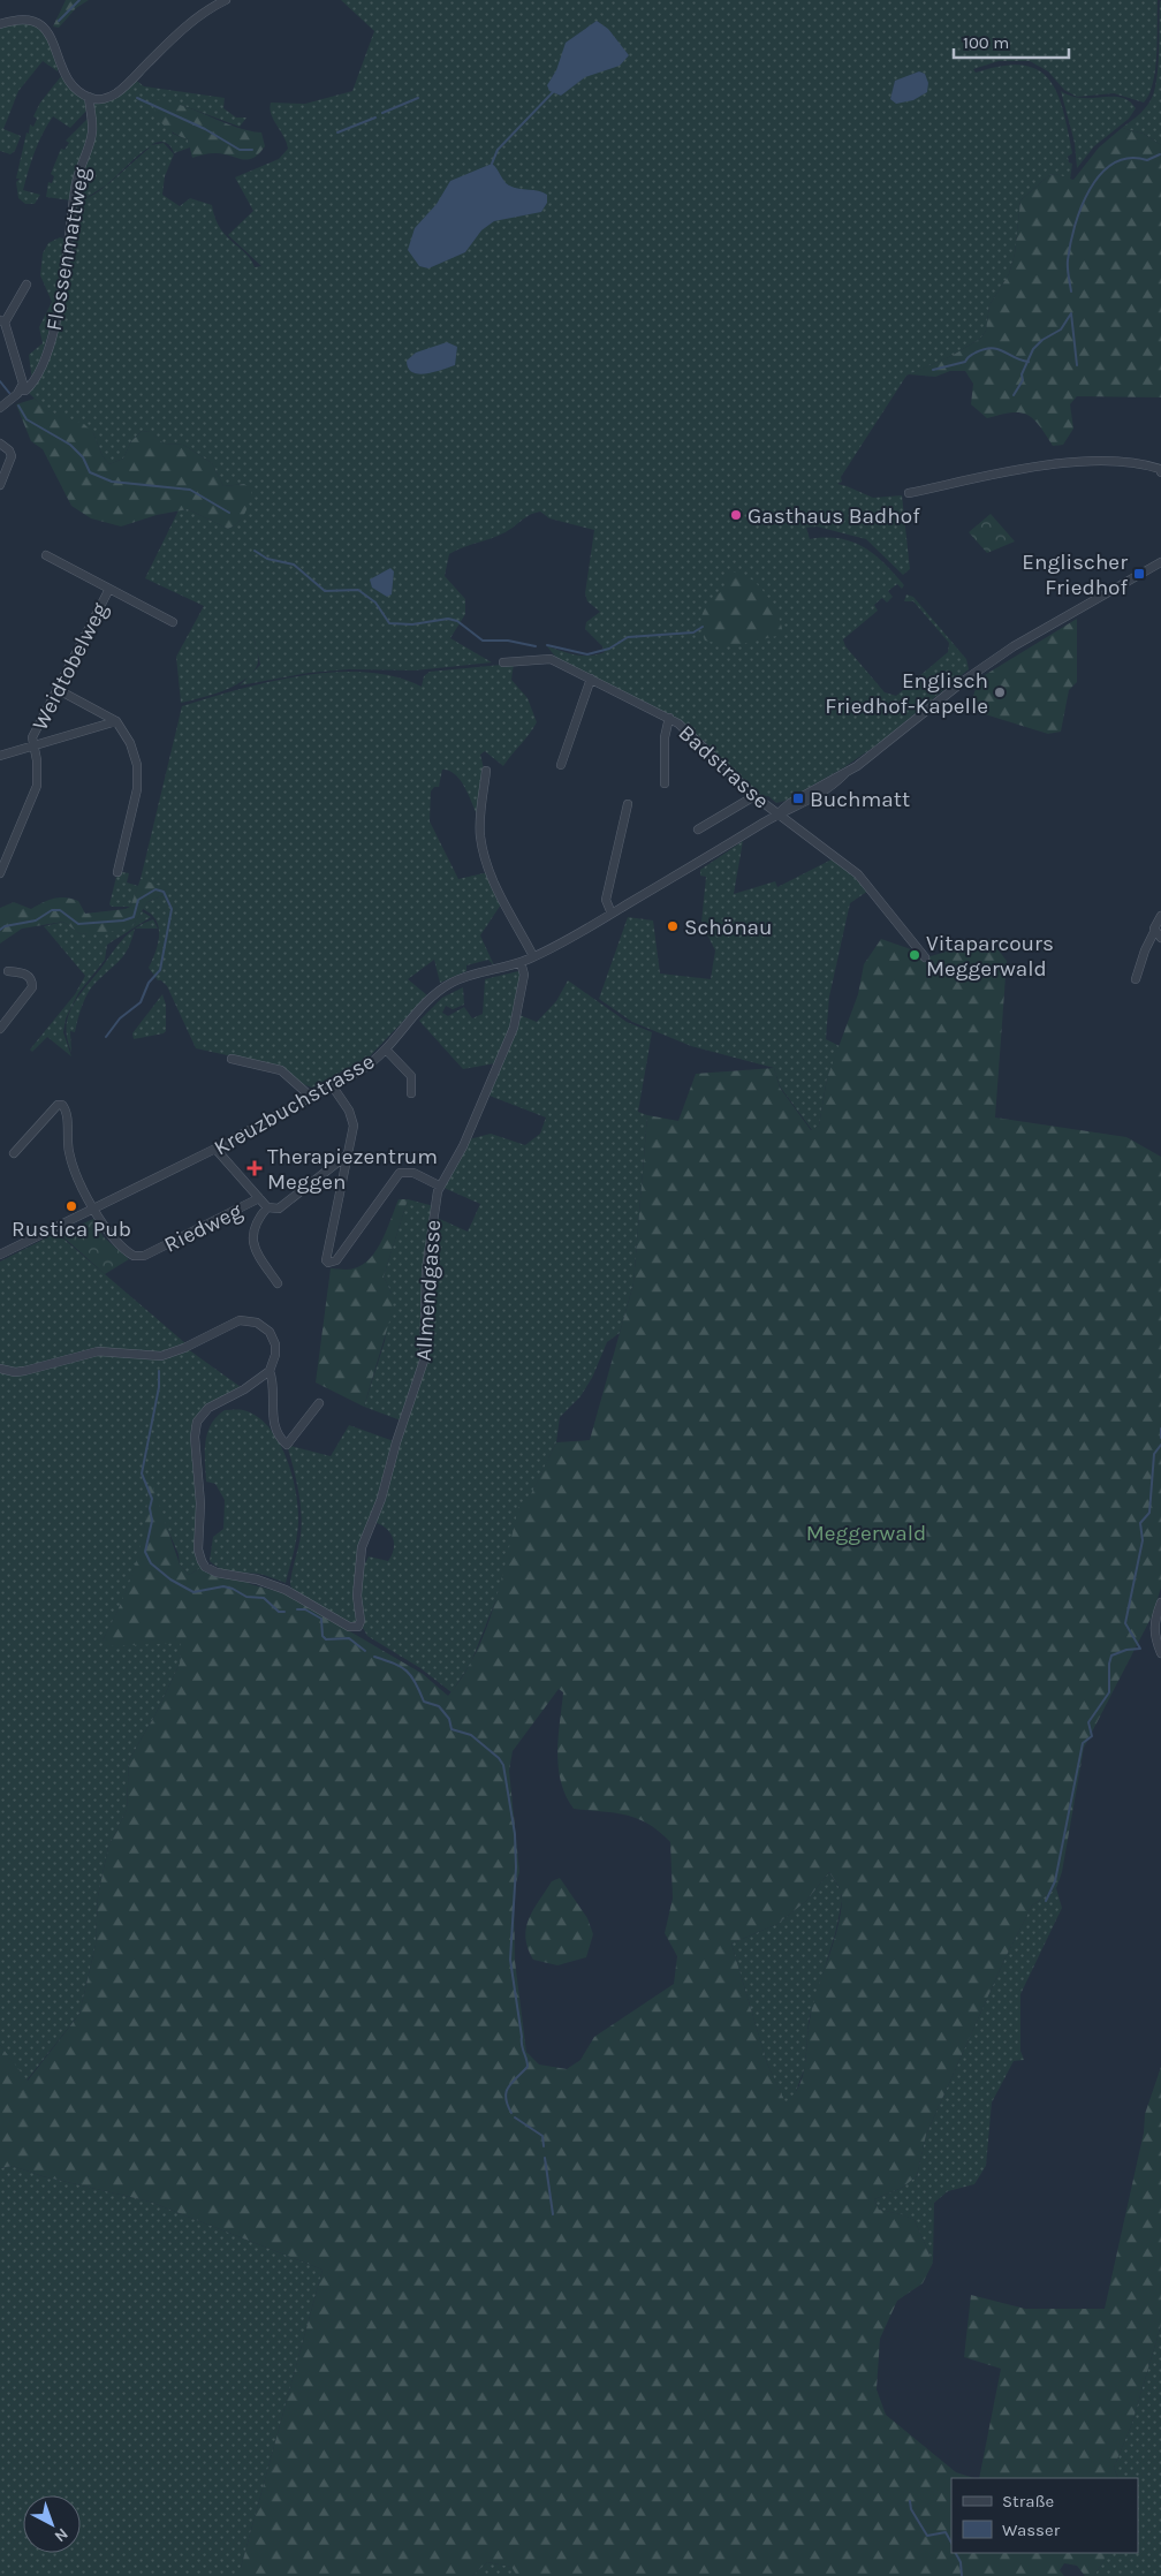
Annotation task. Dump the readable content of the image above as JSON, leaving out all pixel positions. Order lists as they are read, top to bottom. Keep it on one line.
{"streets":{"street":["Flossenmattweg","Weidtobelweg","Badstrasse","Kreuzbuchstrasse","Riedweg","Allmendgasse"]},"crossings":[["Badstrasse","Kreuzbuchstrasse"],["Kreuzbuchstrasse","Riedweg"],["Kreuzbuchstrasse","Allmendgasse"]],"parks":["Meggerwald"],"places":{"other":["Gasthaus Badhof","Englisch Friedhof-Kapelle","Schönau","Vitaparcours Meggerwald","Rustica Pub"],"transit":["Englischer Friedhof","Buchmatt"],"health":["Therapiezentrum Meggen"]},"legend":["Straße","Wasser"],"scale_bar":"100 m","north":"bottom right"}
